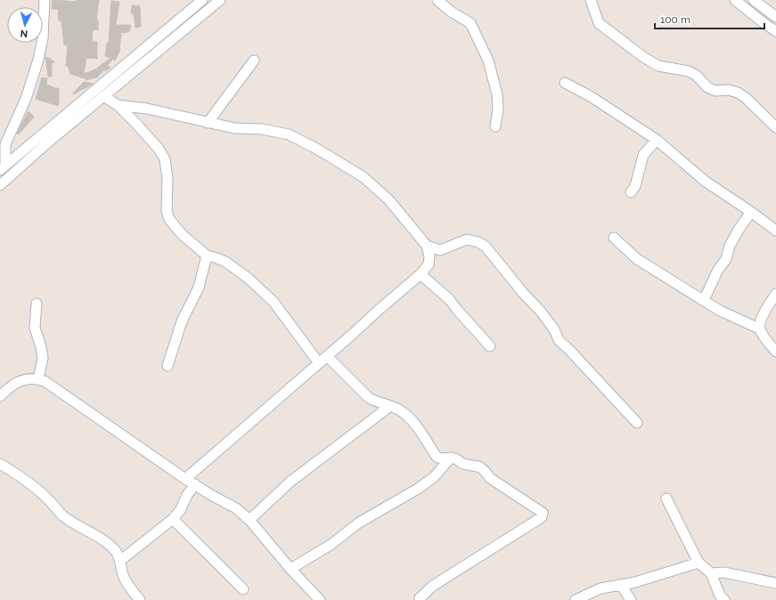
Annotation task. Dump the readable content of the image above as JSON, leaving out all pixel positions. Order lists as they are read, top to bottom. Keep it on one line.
{"scale_bar":"100 m","north":"bottom"}
